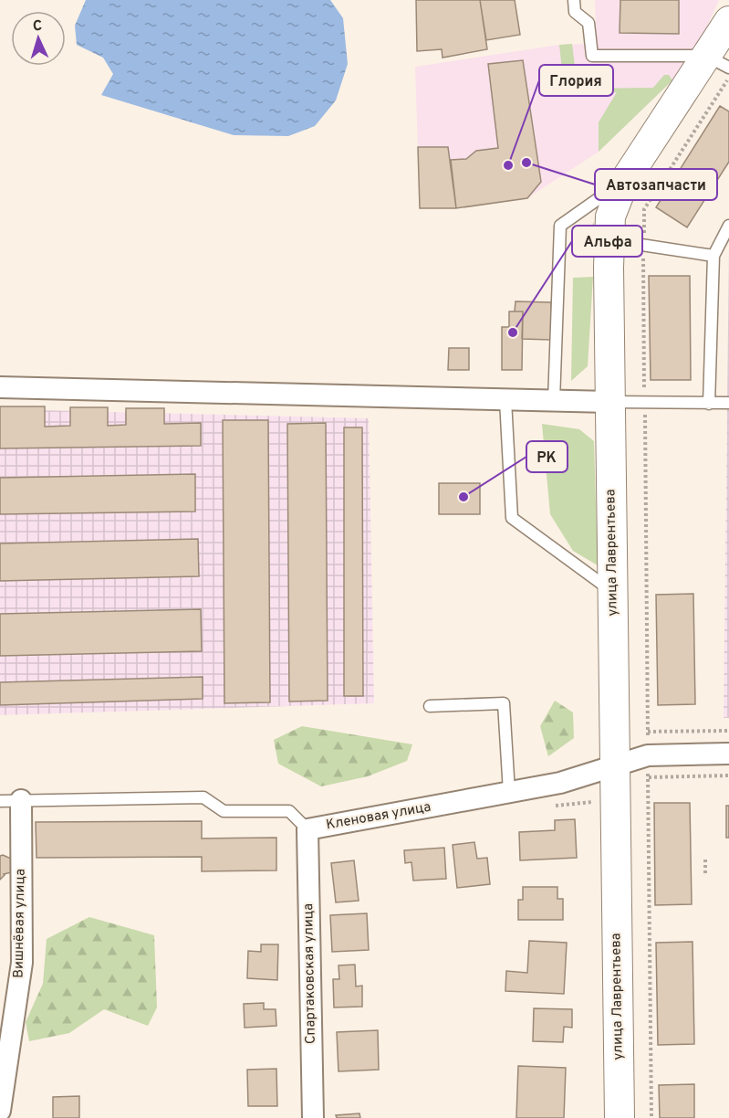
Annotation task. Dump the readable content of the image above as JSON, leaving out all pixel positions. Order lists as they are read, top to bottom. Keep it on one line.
{"streets":{"street":["улица Лаврентьева","Кленовая улица","Вишнёвая улица","Спартаковская улица"]},"crossings":[["улица Лаврентьева","Кленовая улица"],["Кленовая улица","Вишнёвая улица"],["Кленовая улица","Спартаковская улица"]],"places":["Автозапчасти","Глория","Альфа","РК"],"north":"top"}
